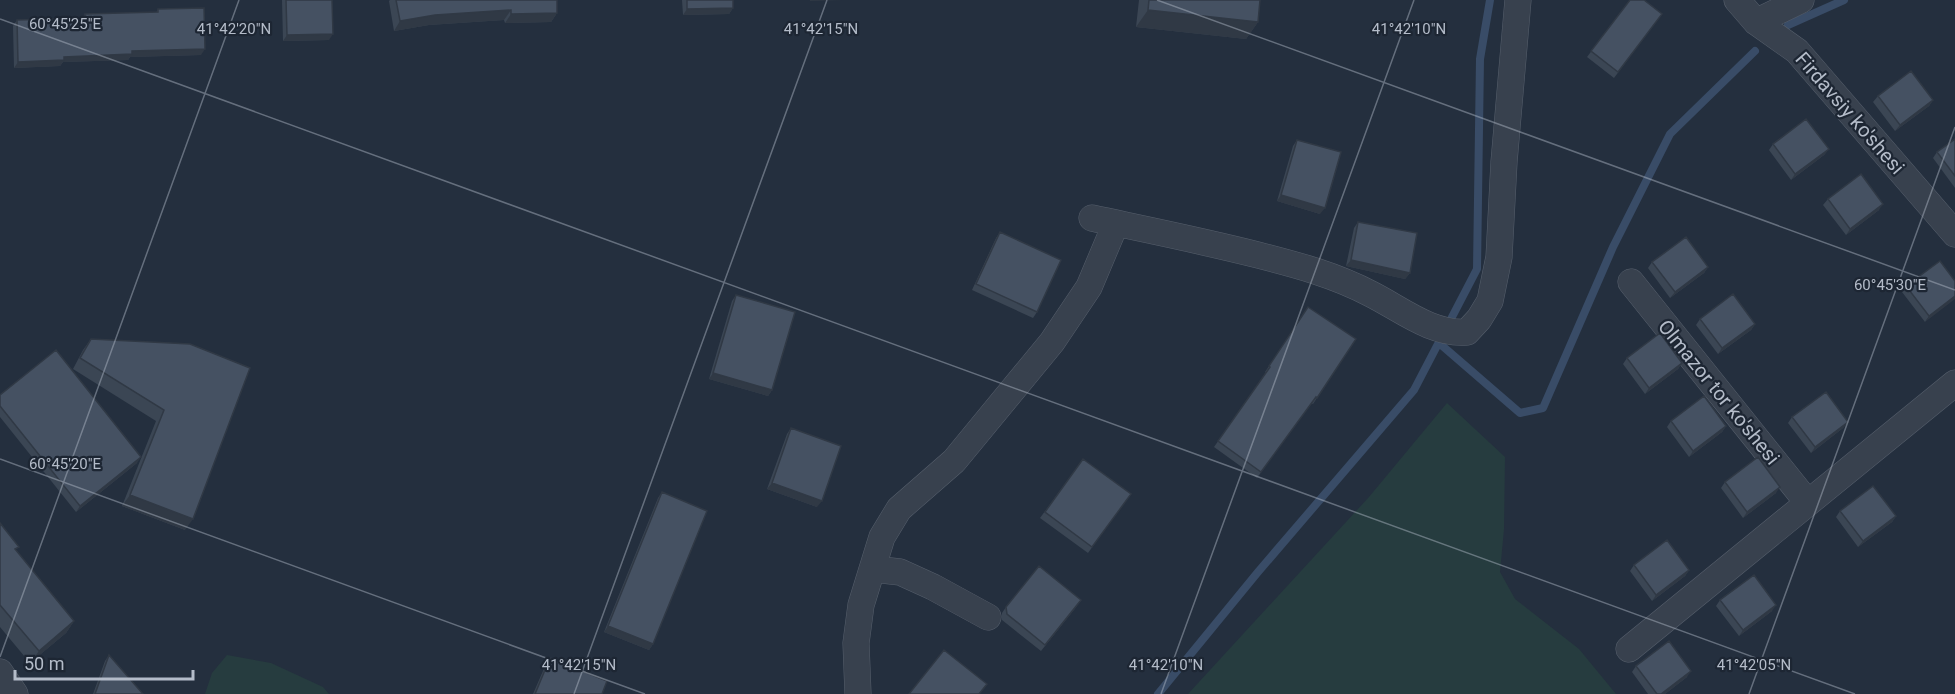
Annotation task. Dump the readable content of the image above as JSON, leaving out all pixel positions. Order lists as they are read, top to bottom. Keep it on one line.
{"streets":{"street":["Firdavsiy ko'shesi","Olmazor tor ko'shesi"]},"scale_bar":"50 m","coordinates":["60°45'25\"E","41°42'20\"N","41°42'15\"N","41°42'10\"N","60°45'30\"E","60°45'20\"E","41°42'05\"N"]}
